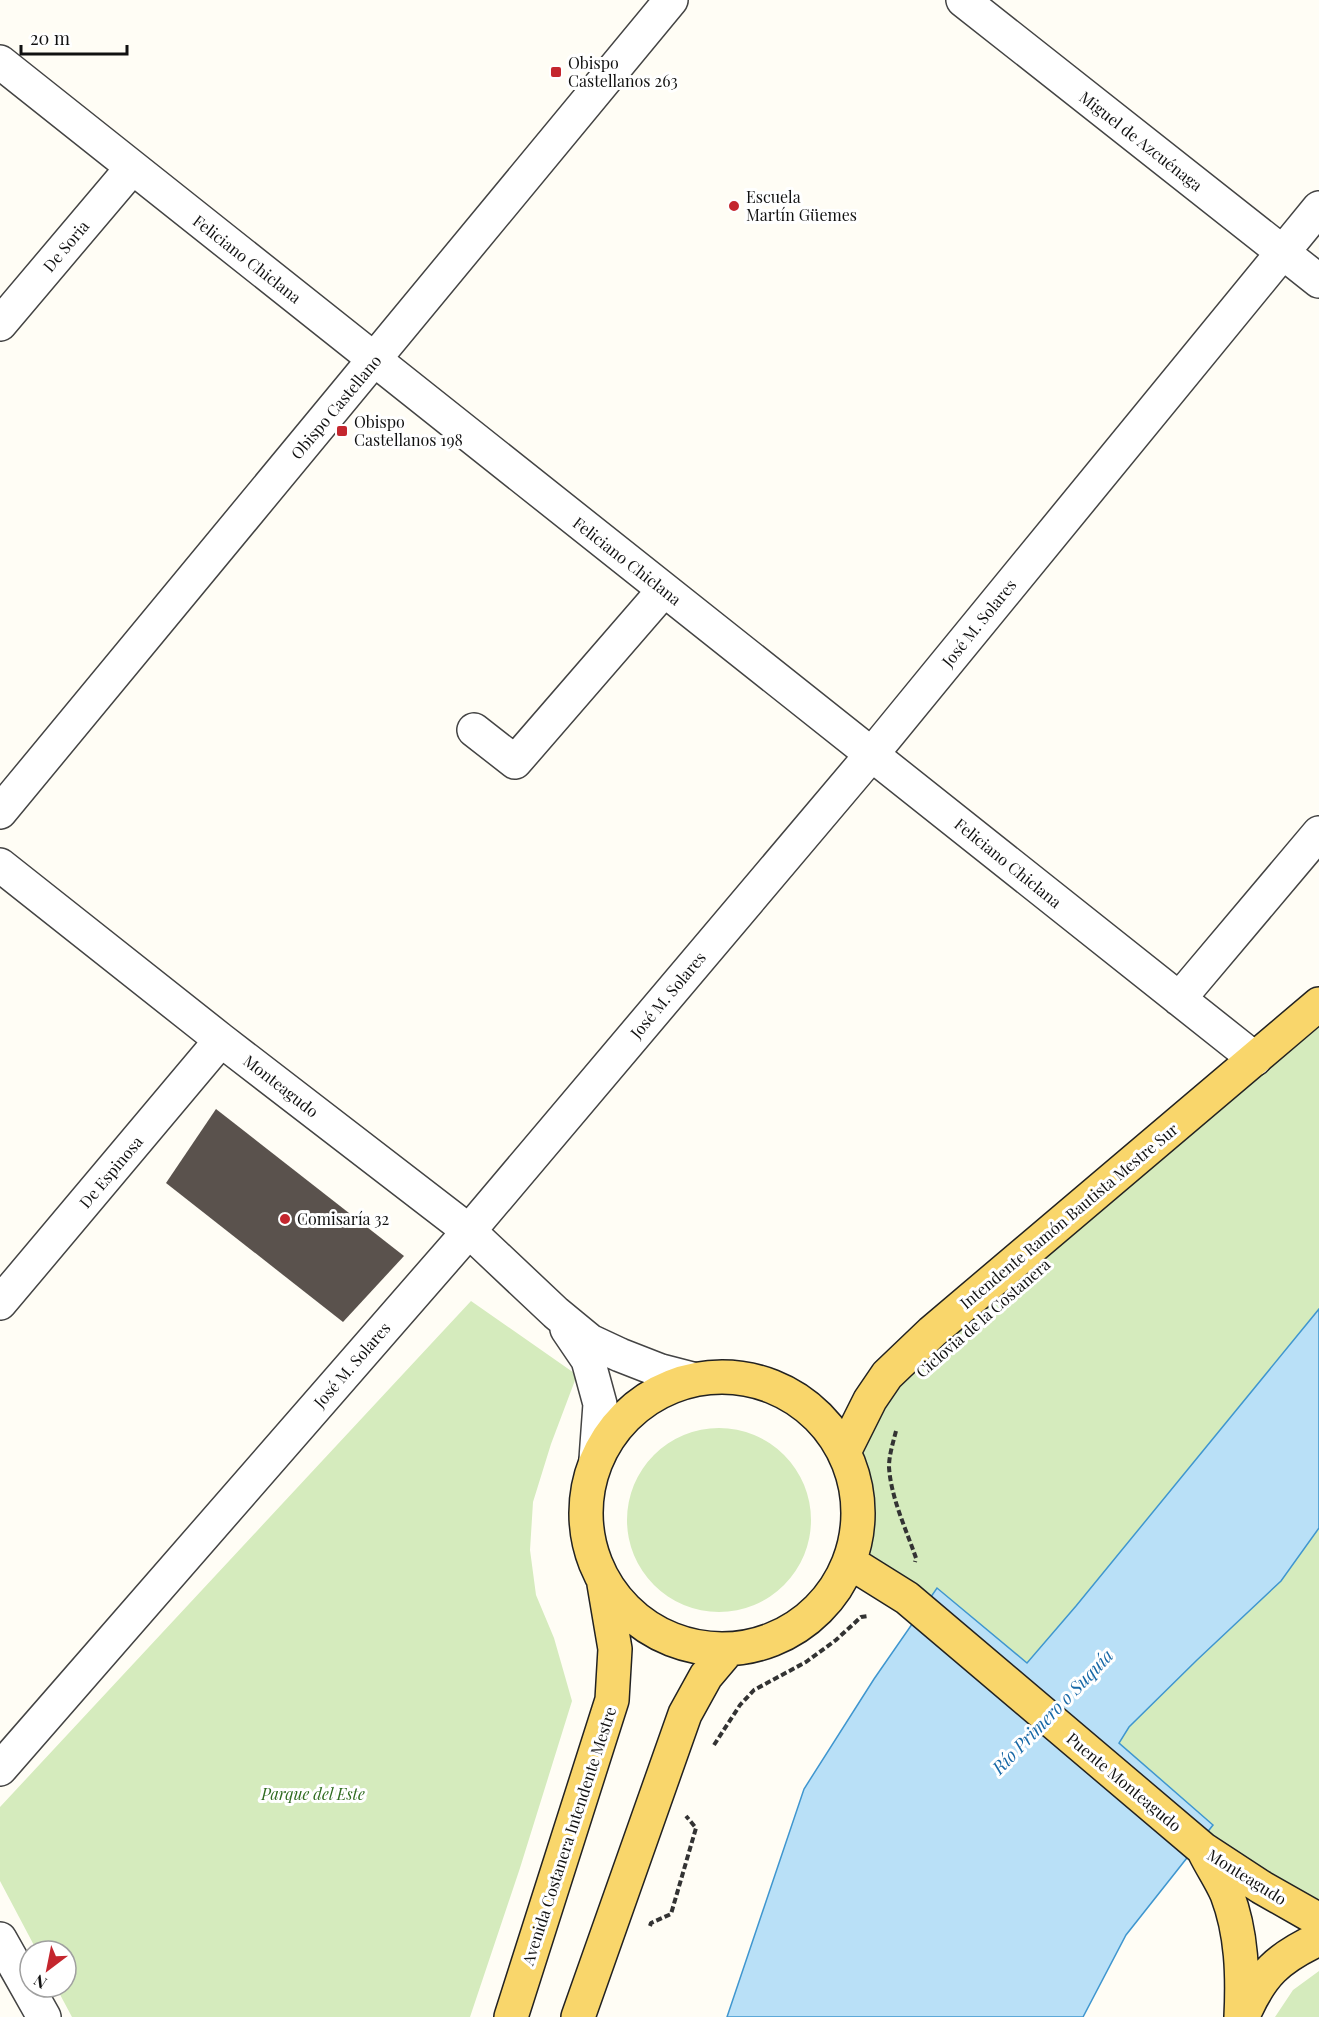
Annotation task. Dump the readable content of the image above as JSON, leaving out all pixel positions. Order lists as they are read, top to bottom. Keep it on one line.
{"streets":{"main road":["Monteagudo","Intendente Ramón Bautista Mestre Sur","Puente Monteagudo","Avenida Costanera Intendente Mestre"],"street":["Miguel de Azcuénaga","De Soria","Feliciano Chiclana","Obispo Castellano","José M. Solares","De Espinosa"]},"crossings":[["Miguel de Azcuénaga","José M. Solares"],["De Soria","Feliciano Chiclana"],["Feliciano Chiclana","Obispo Castellano"],["Feliciano Chiclana","José M. Solares"],["Feliciano Chiclana","Intendente Ramón Bautista Mestre Sur"],["José M. Solares","Monteagudo"],["Monteagudo","De Espinosa"],["Monteagudo","Puente Monteagudo"]],"water":["Río Primero o Suquía"],"parks":["Parque del Este"],"places":{"transit":["Obispo Castellanos 263","Obispo Castellanos 198"],"other":["Escuela Martín Güemes","Comisaría 32"]},"scale_bar":"20 m","north":"bottom left"}
